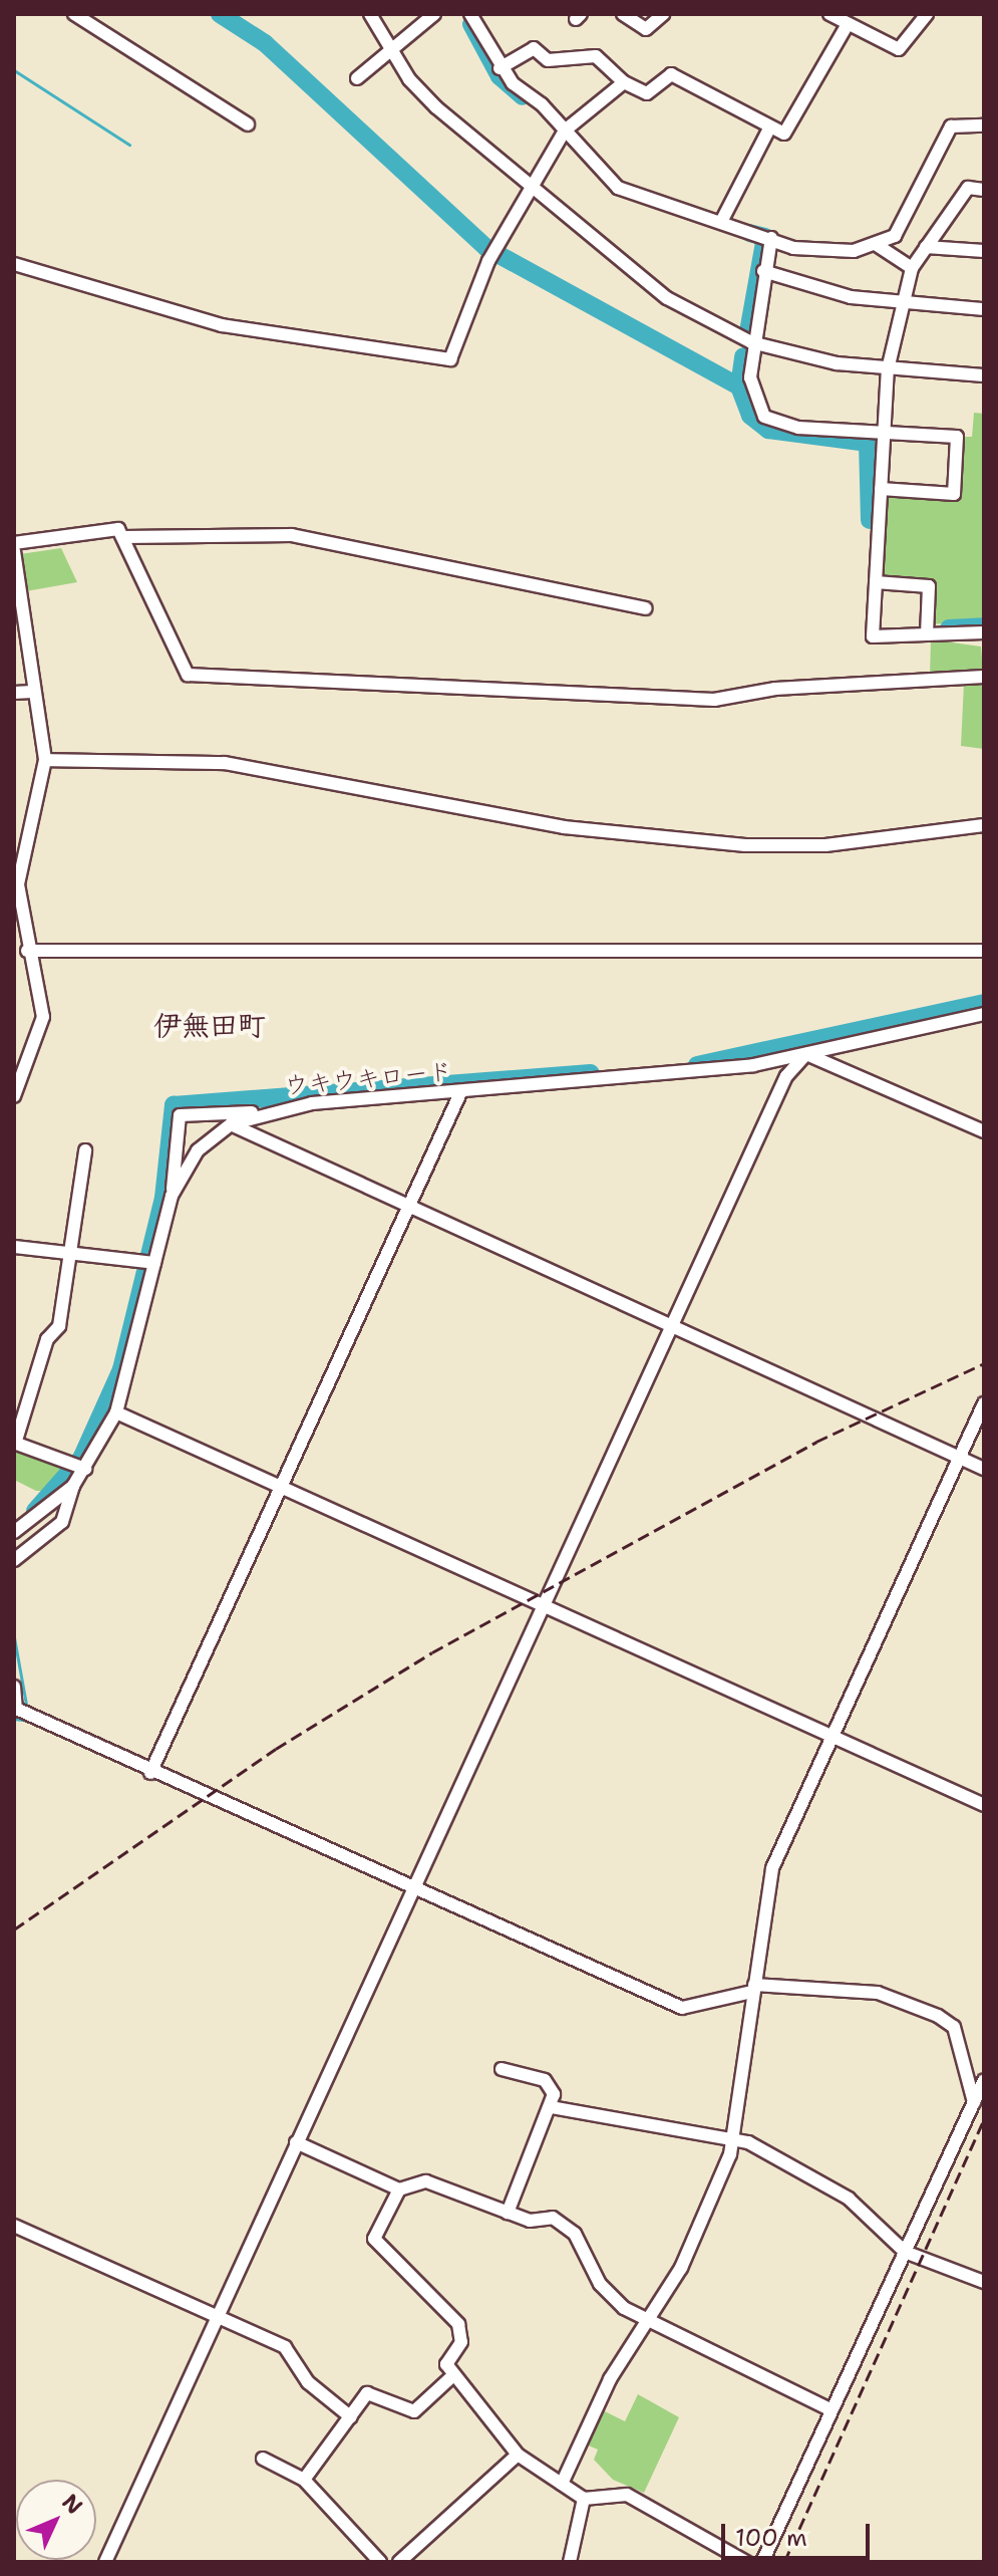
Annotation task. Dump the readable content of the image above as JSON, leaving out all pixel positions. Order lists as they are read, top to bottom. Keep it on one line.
{"streets":{"street":["ウキウキロード"]},"districts":["伊無田町"],"scale_bar":"100 m","north":"top right"}
